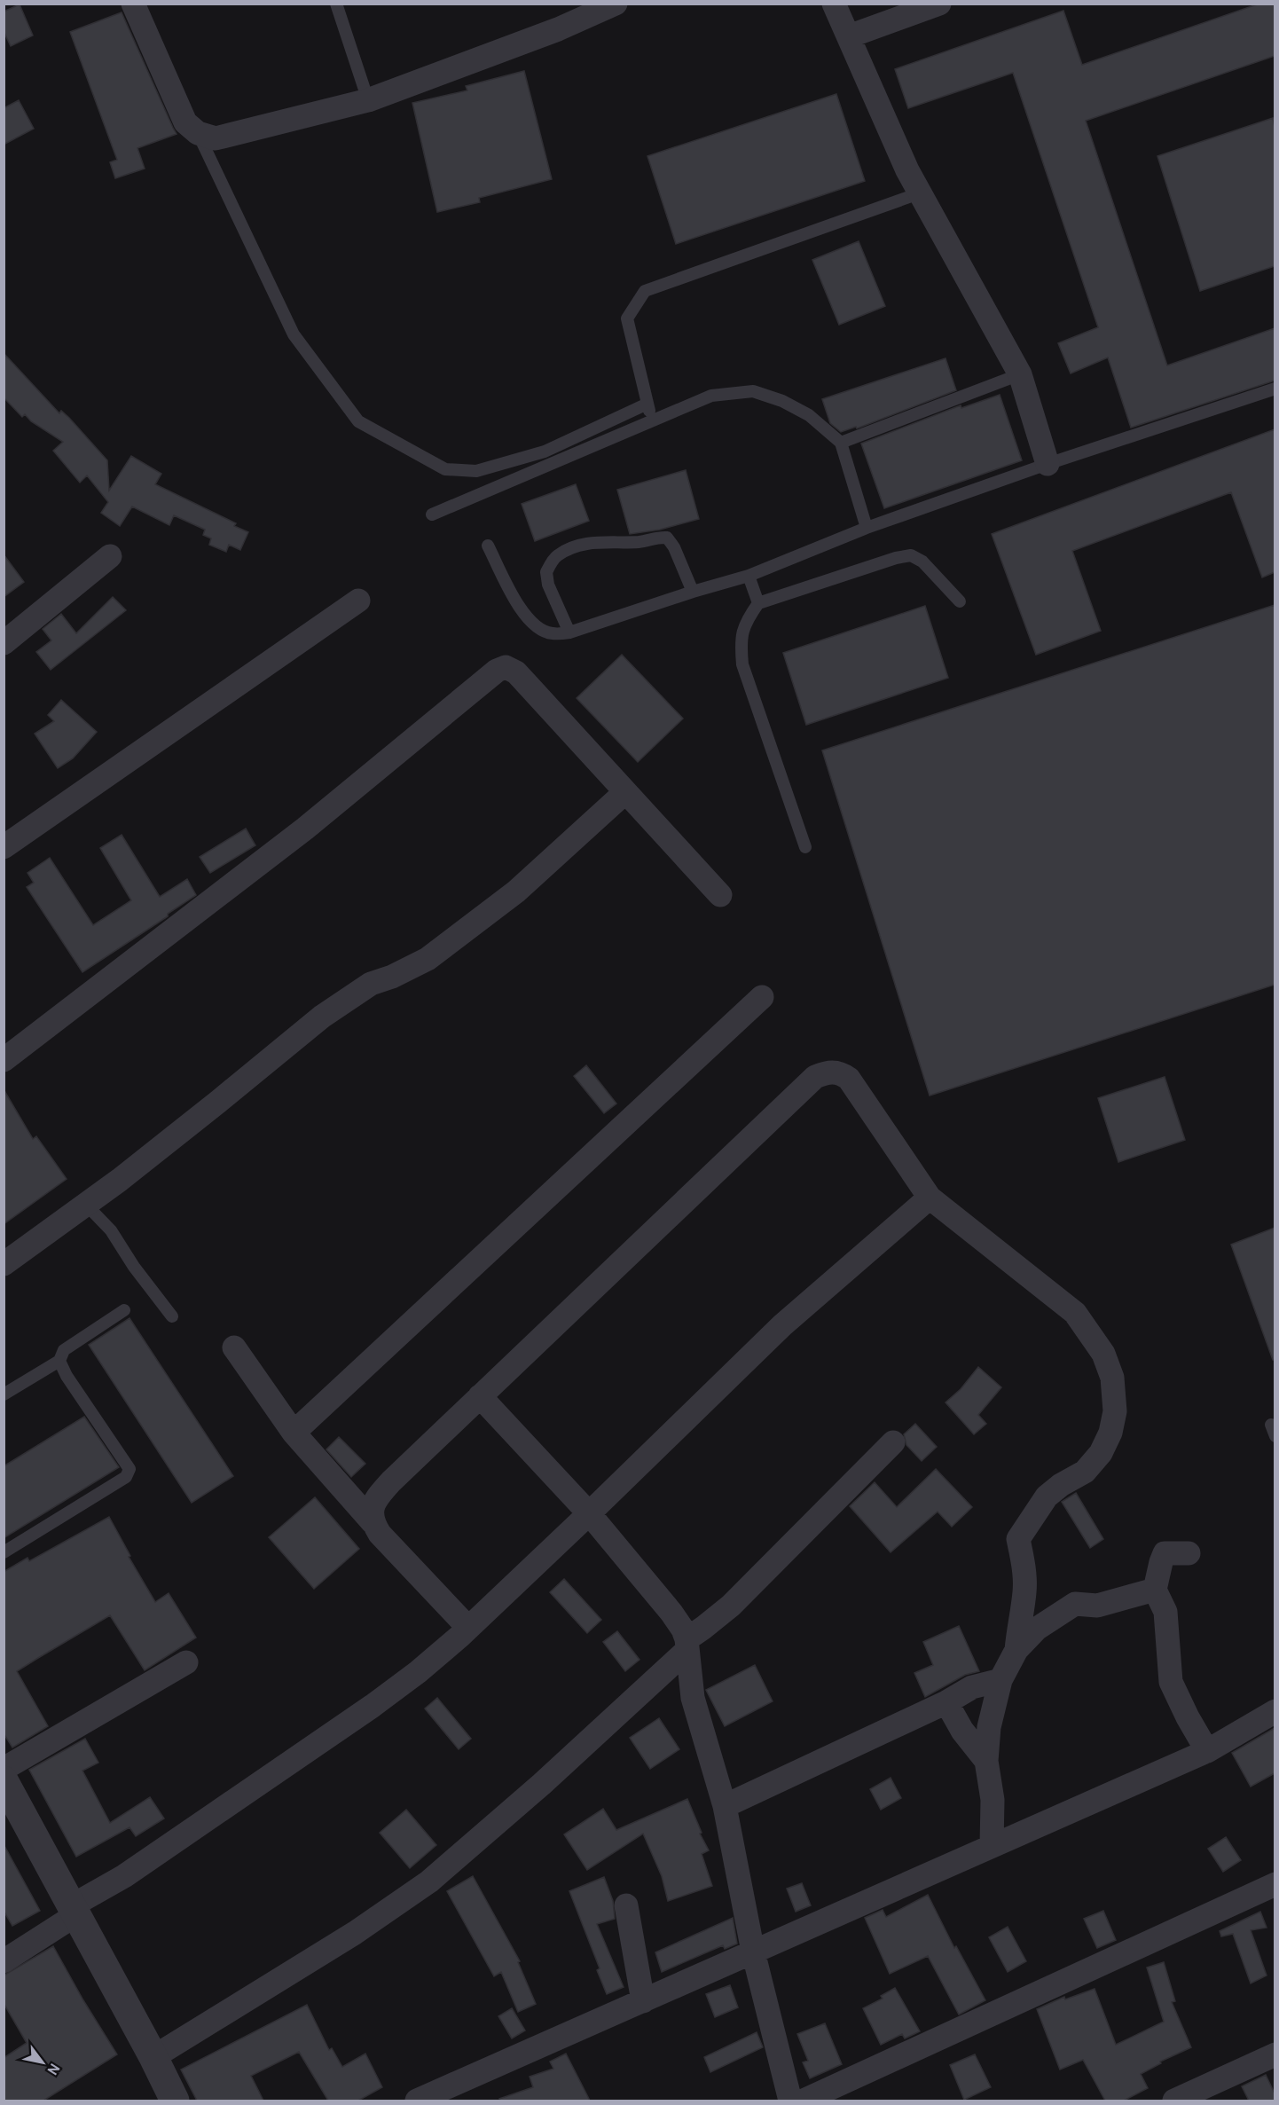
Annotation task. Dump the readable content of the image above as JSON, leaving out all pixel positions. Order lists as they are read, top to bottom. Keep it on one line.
{"north":"bottom right"}
